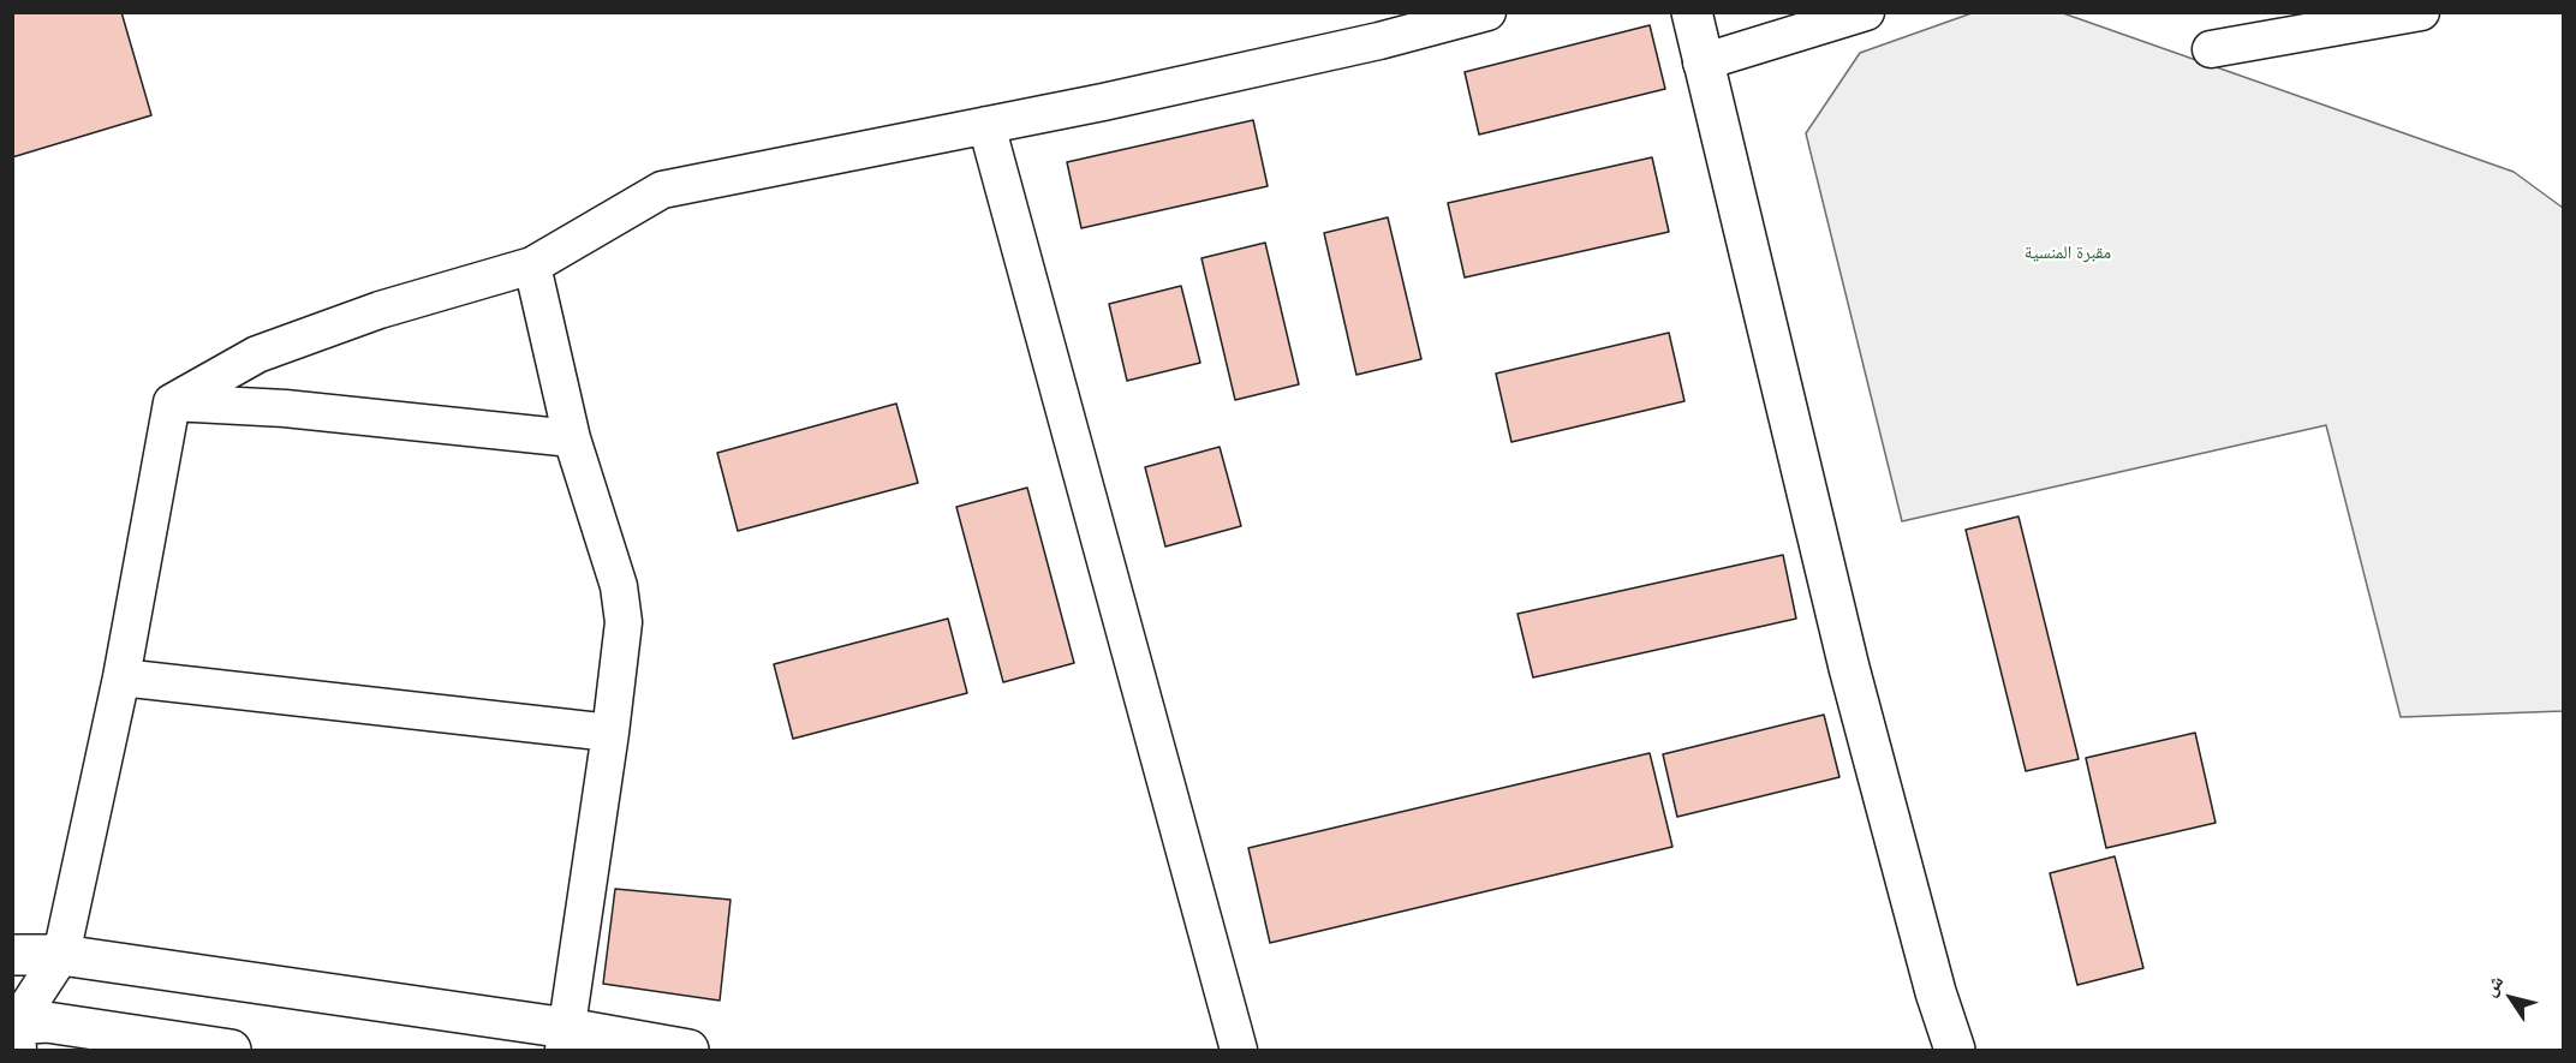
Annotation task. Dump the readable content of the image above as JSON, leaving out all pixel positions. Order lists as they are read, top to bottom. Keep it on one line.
{"parks":["مقبرة المنسية"],"north":"top left"}
